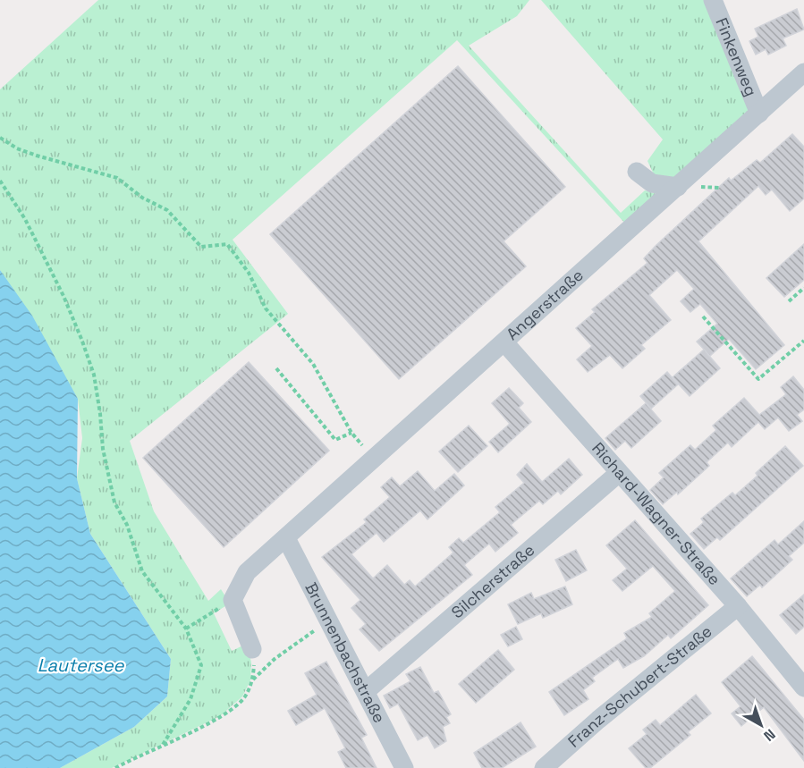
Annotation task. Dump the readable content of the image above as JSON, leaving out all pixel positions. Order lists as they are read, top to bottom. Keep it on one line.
{"streets":{"street":["Finkenweg","Angerstraße","Richard-Wagner-Straße","Silcherstraße","Brunnenbachstraße","Franz-Schubert-Straße"]},"crossings":[["Finkenweg","Angerstraße"],["Angerstraße","Richard-Wagner-Straße"],["Angerstraße","Brunnenbachstraße"],["Richard-Wagner-Straße","Silcherstraße"],["Richard-Wagner-Straße","Franz-Schubert-Straße"],["Silcherstraße","Brunnenbachstraße"]],"water":["Lautersee"],"north":"bottom right"}
